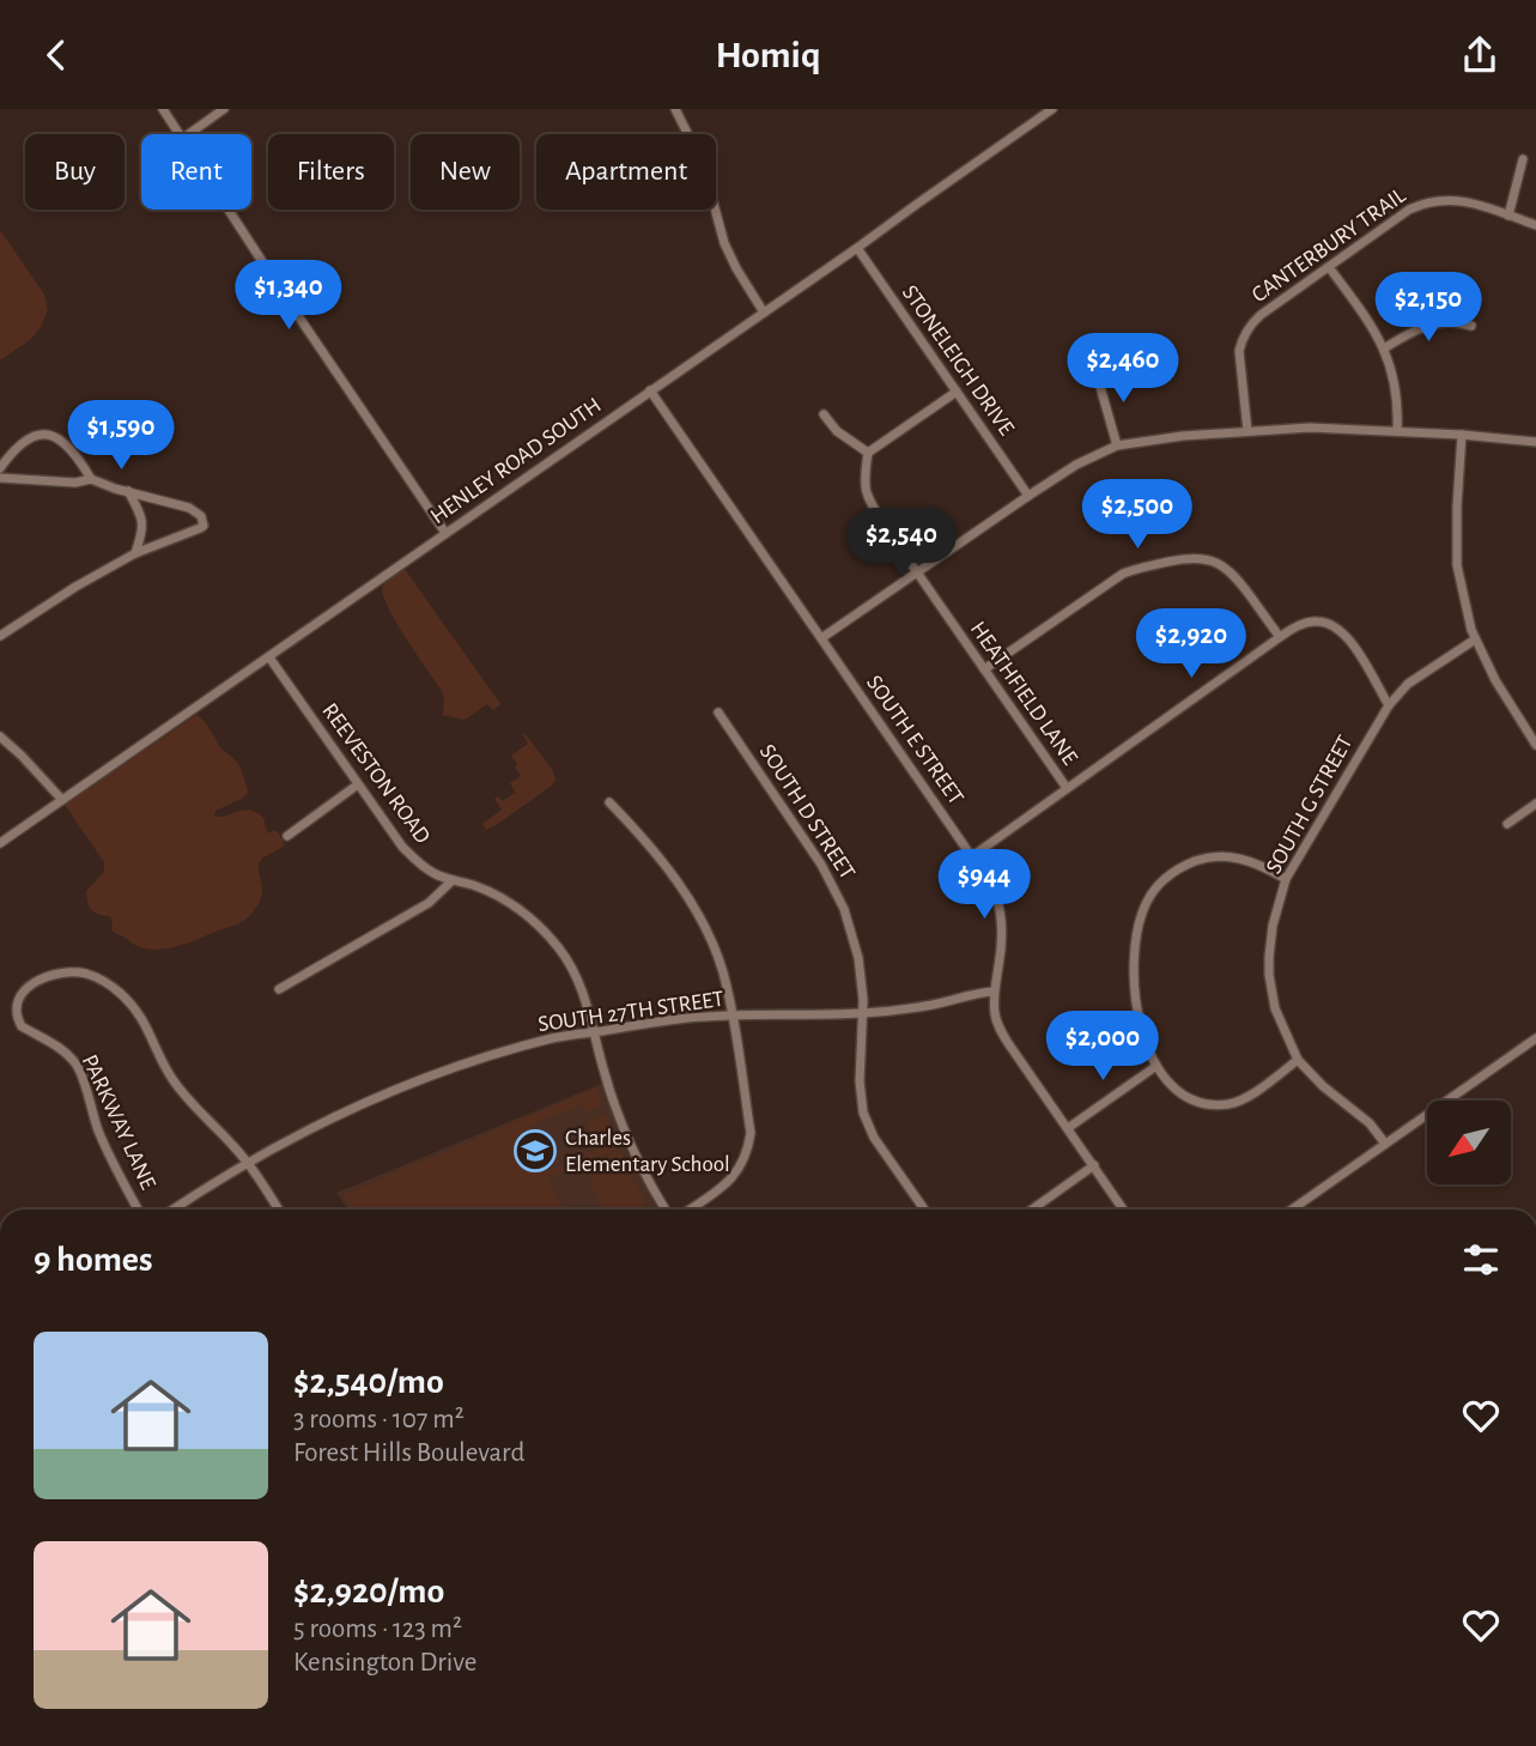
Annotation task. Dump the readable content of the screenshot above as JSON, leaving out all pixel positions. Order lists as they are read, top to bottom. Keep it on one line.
{"streets":{"street":["CANTERBURY TRAIL","STONELEIGH DRIVE","HENLEY ROAD SOUTH","HEATHFIELD LANE","SOUTH E STREET","REEVESTON ROAD","SOUTH G STREET","SOUTH D STREET","SOUTH 27TH STREET","PARKWAY LANE"]},"crossings":[["STONELEIGH DRIVE","HENLEY ROAD SOUTH"],["HENLEY ROAD SOUTH","SOUTH E STREET"],["HENLEY ROAD SOUTH","REEVESTON ROAD"],["SOUTH E STREET","SOUTH 27TH STREET"],["REEVESTON ROAD","SOUTH 27TH STREET"],["SOUTH D STREET","SOUTH 27TH STREET"],["SOUTH 27TH STREET","PARKWAY LANE"]],"places":{"school or university":["Charles Elementary School"]},"north":"bottom left","page":{"header":"Homiq","chip":["Buy","Rent","Filters","New","Apartment"],"price":["$1,340","$2,150","$2,460","$1,590","$2,500","$2,540","$2,920","$944","$2,000"],"heading":"9 homes","list":[{"name":"$2,540/mo","note":"3 rooms · 107 m² · Forest Hills Boulevard"},{"name":"$2,920/mo","note":"5 rooms · 123 m² · Kensington Drive"}]}}
